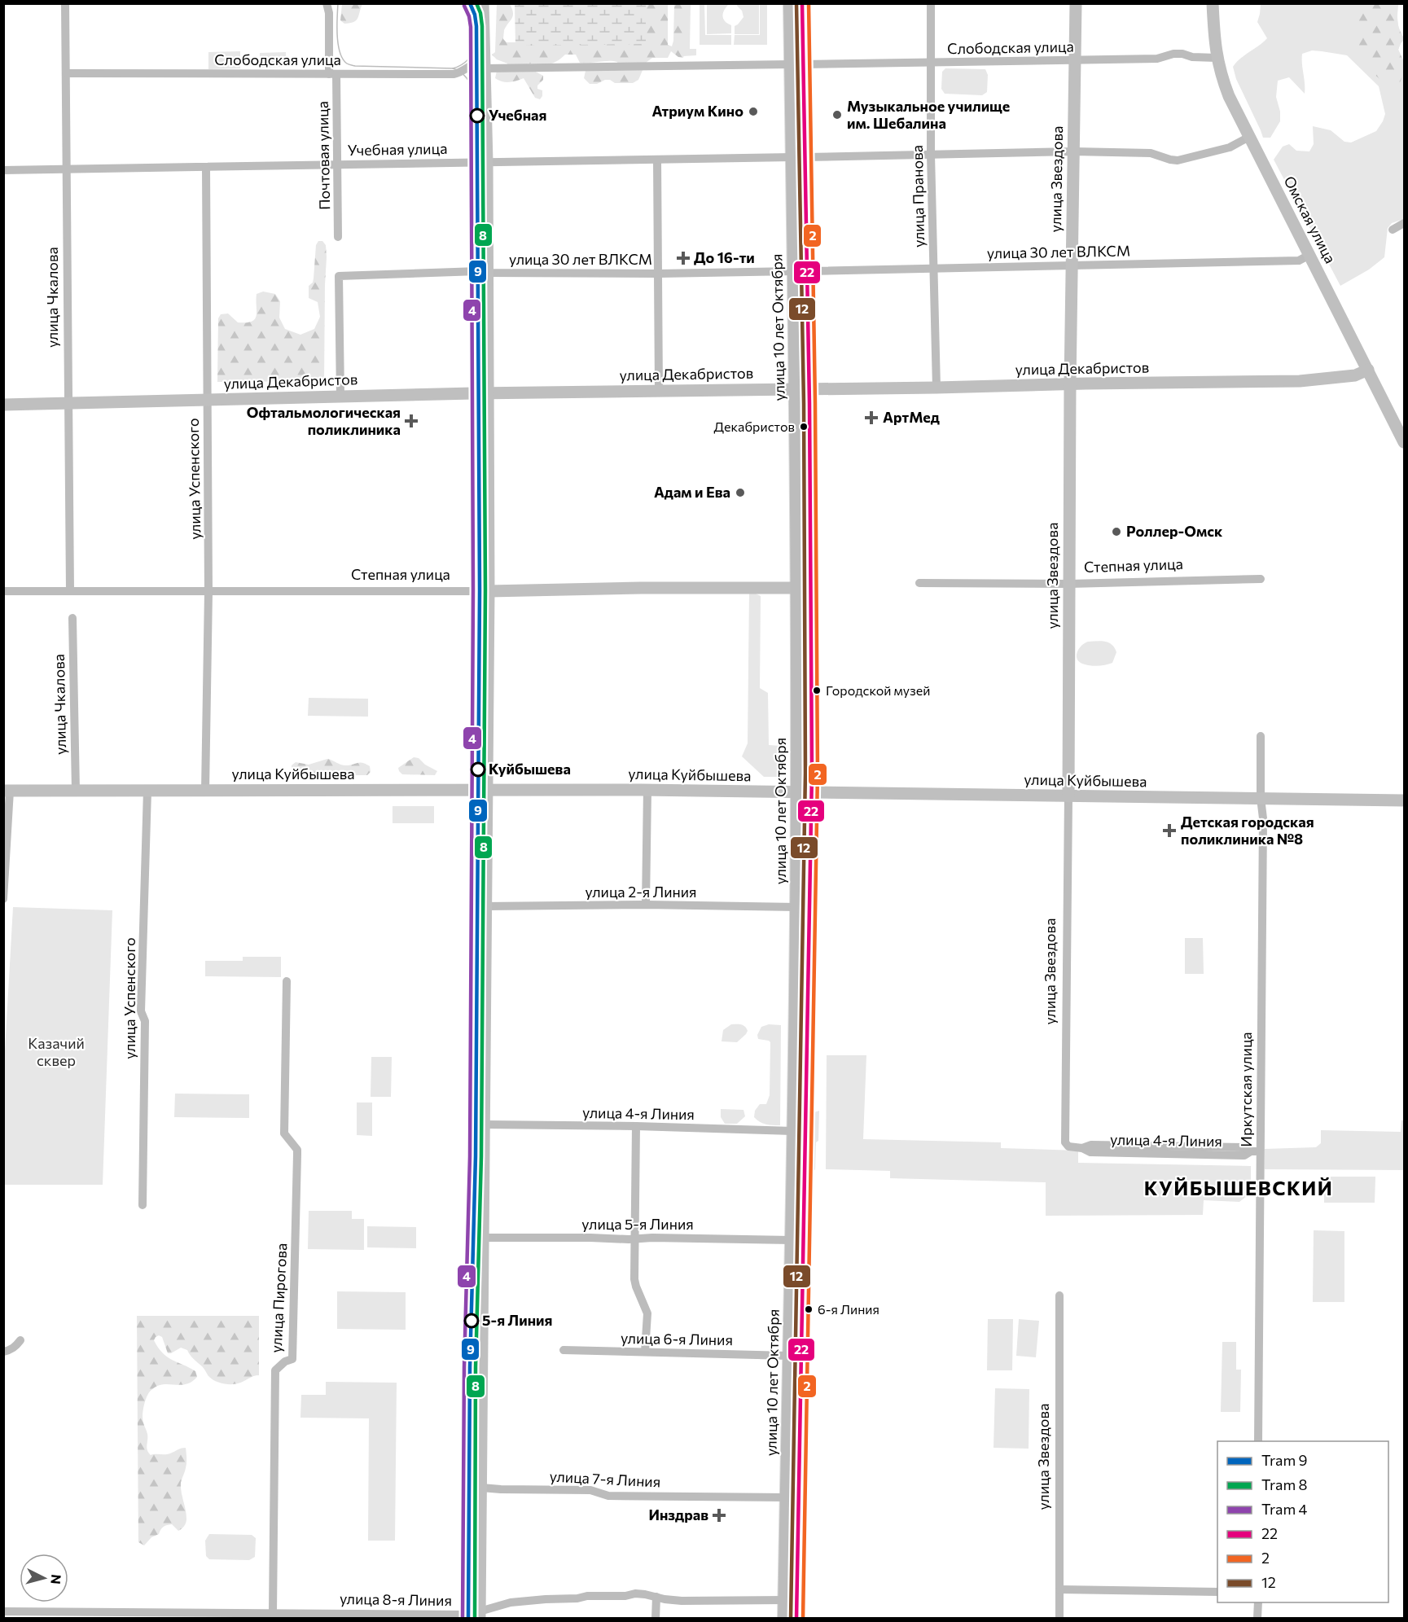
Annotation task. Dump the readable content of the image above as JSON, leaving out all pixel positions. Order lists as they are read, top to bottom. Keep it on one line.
{"streets":{"main road":["улица Звездова","Омская улица","улица 10 лет Октября","улица Декабристов","Степная улица","улица Куйбышева"],"street":["Слободская улица","Учебная улица","Почтовая улица","улица Пранова","улица 30 лет ВЛКСМ","улица Чкалова","улица Успенского","улица 2-я Линия","Иркутская улица","улица 4-я Линия","улица 5-я Линия","улица Пирогова","улица 6-я Линия","улица 7-я Линия","улица 8-я Линия"]},"crossings":[["Слободская улица","Почтовая улица"],["Слободская улица","улица Звездова"],["Слободская улица","улица Пранова"],["Слободская улица","Омская улица"],["Слободская улица","улица Чкалова"],["Слободская улица","улица 10 лет Октября"],["Учебная улица","Почтовая улица"],["Учебная улица","улица Звездова"],["Учебная улица","улица Пранова"],["Учебная улица","Омская улица"],["Учебная улица","улица Чкалова"],["Учебная улица","улица 10 лет Октября"],["Учебная улица","улица Успенского"],["улица Звездова","улица 30 лет ВЛКСМ"],["улица Звездова","улица Декабристов"],["улица Звездова","Степная улица"],["улица Звездова","улица Куйбышева"],["улица Звездова","улица 4-я Линия"],["улица Пранова","улица 30 лет ВЛКСМ"],["улица Пранова","улица Декабристов"],["Омская улица","улица 30 лет ВЛКСМ"],["Омская улица","улица Декабристов"],["улица 30 лет ВЛКСМ","улица 10 лет Октября"],["улица 30 лет ВЛКСМ","улица Декабристов"],["улица Чкалова","улица Декабристов"],["улица Чкалова","Степная улица"],["улица Чкалова","улица Куйбышева"],["улица 10 лет Октября","улица Декабристов"],["улица 10 лет Октября","Степная улица"],["улица 10 лет Октября","улица Куйбышева"],["улица 10 лет Октября","улица 2-я Линия"],["улица 10 лет Октября","улица 4-я Линия"],["улица 10 лет Октября","улица 5-я Линия"],["улица 10 лет Октября","улица 6-я Линия"],["улица 10 лет Октября","улица 7-я Линия"],["улица 10 лет Октября","улица 8-я Линия"],["улица Декабристов","улица Успенского"],["улица Успенского","Степная улица"],["улица Успенского","улица Куйбышева"],["улица Куйбышева","Иркутская улица"],["Иркутская улица","улица 4-я Линия"],["улица Пирогова","улица 8-я Линия"]],"districts":["КУЙБЫШЕВСКИЙ"],"parks":["Казачий сквер"],"places":{"other":["Атриум Кино","Музыкальное училище им. Шебалина","Учебная","Декабристов","Адам и Ева","Роллер-Омск","Городской музей","Куйбышева","6-я Линия","5-я Линия"],"health":["До 16-ти","АртМед","Офтальмологическая поликлиника","Детская городская поликлиника №8","Инздрав"]},"lines":["tram line 9","tram line 8","transit line 22","transit line 2","transit line 12","tram line 4"],"legend":["Tram 9","Tram 8","Tram 4","22","2","12"],"north":"right"}
